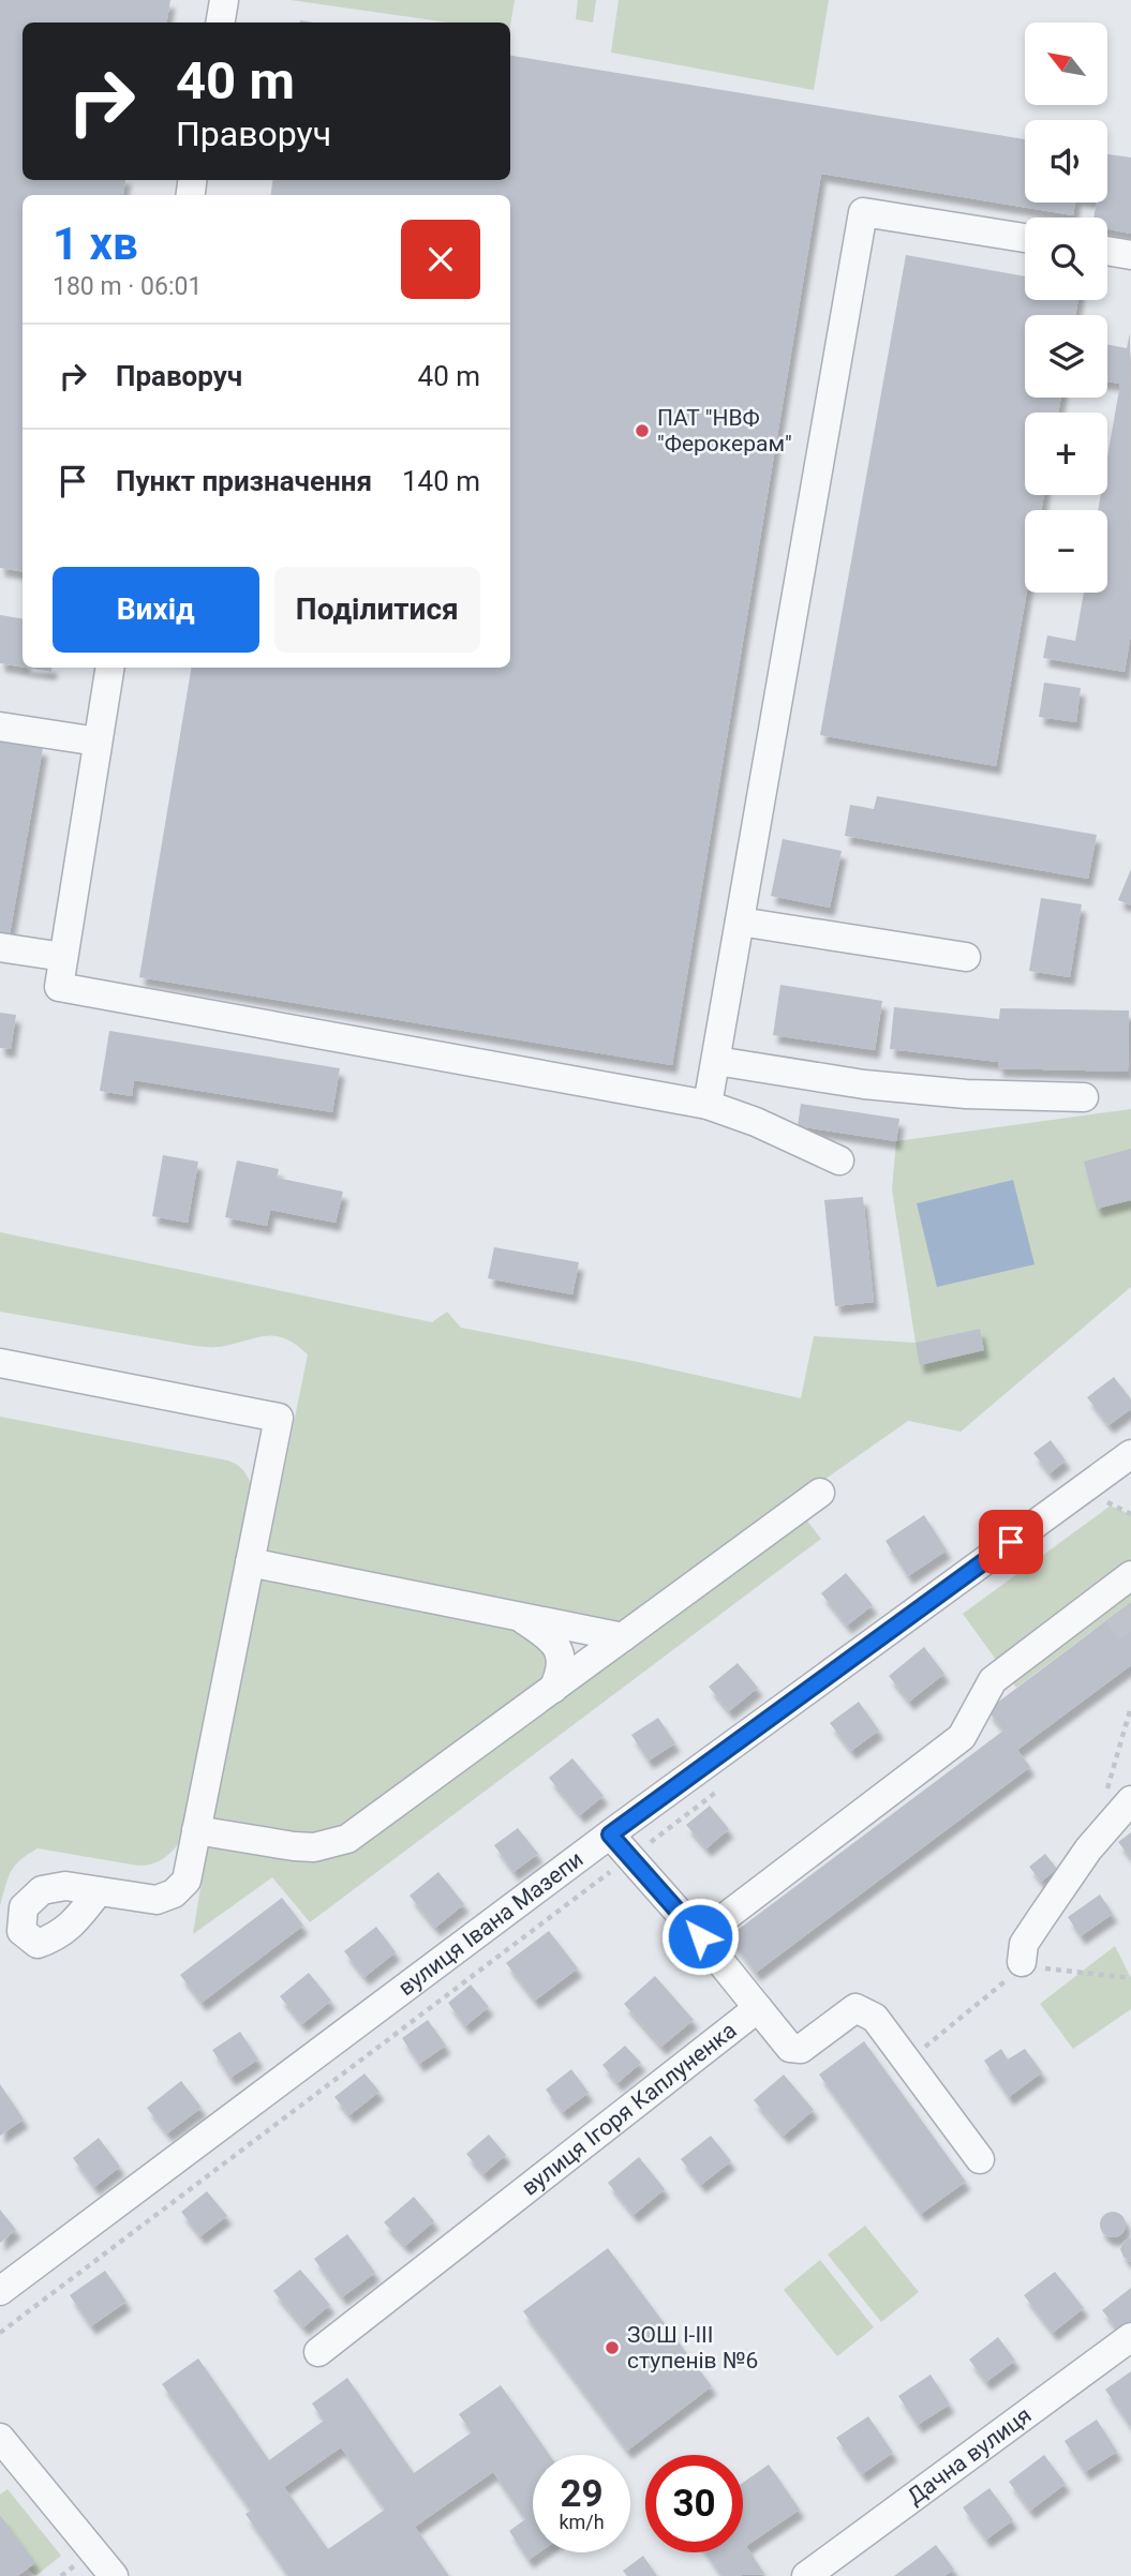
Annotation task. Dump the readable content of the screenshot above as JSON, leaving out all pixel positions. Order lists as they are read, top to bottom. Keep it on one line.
{"streets":{"street":["вулиця Івана Мазепи","вулиця Ігоря Каплуненка","Дачна вулиця"]},"crossings":[["вулиця Івана Мазепи","вулиця Ігоря Каплуненка"]],"places":["ПАТ \"НВФ \"Ферокерам\"","ЗОШ І-ІІІ ступенів №6"],"north":"top left","page":{"map_buttons":["+","−"],"turn":["40 m","Праворуч"],"heading":["1 хв","180 m · 06:01"],"list":[{"name":"Праворуч","value":"40 m"},{"name":"Пункт призначення","value":"140 m"}],"buttons":["Вихід","Поділитися"],"speed":"29 km/h","limit":"30"}}
